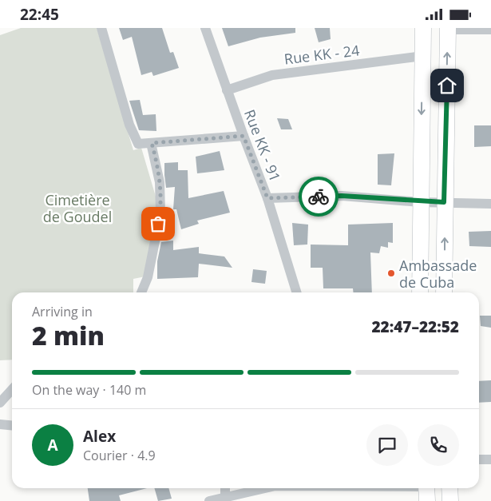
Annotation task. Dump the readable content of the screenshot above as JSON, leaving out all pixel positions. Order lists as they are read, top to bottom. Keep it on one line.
{"streets":{"street":["Rue KK - 24","Rue KK - 91"]},"crossings":[["Rue KK - 24","Rue KK - 91"]],"parks":["Cimetière de Goudel"],"places":["Ambassade de Cuba"],"page":{"status":"22:45","heading":["2 min","Arriving in","22:47–22:52"],"panel":["Alex","Courier · 4.9"],"bar":"On the way · 140 m","round":"A"}}
